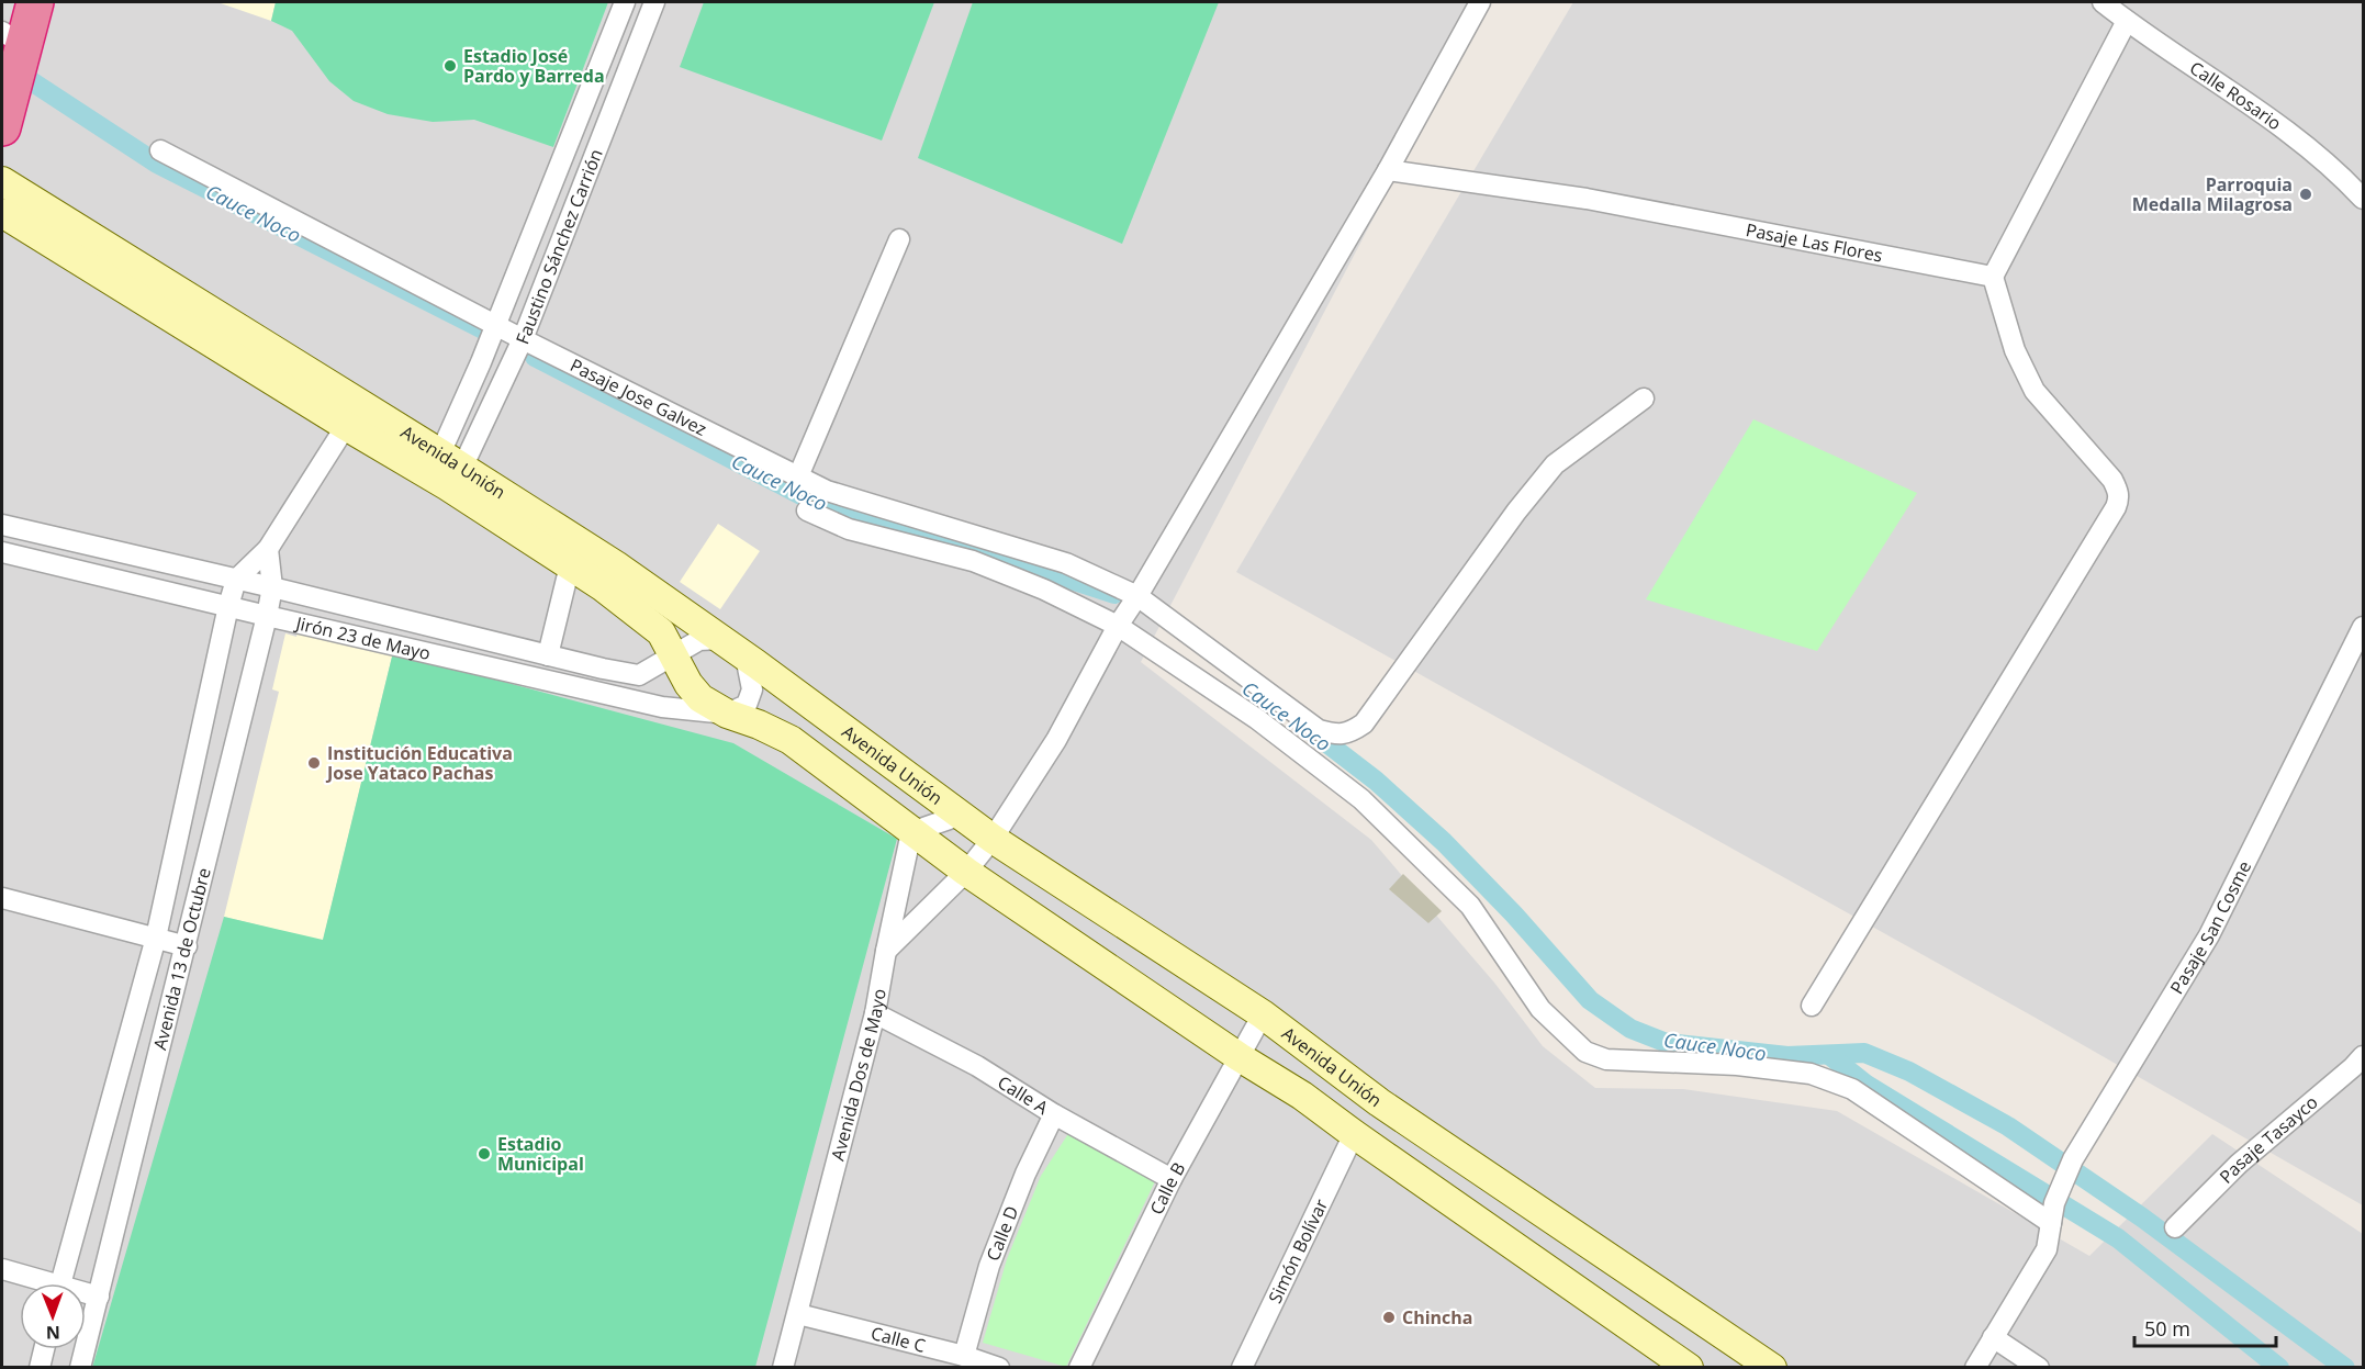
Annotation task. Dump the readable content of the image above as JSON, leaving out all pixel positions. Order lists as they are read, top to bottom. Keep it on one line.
{"streets":{"main road":["Avenida Unión"],"street":["Calle Rosario","Pasaje Las Flores","Faustino Sánchez Carrión","Pasaje Jose Galvez","Jirón 23 de Mayo","Pasaje San Cosme","Avenida 13 de Octubre","Avenida Dos de Mayo","Calle A","Pasaje Tasayco","Calle B","Calle D","Simón Bolívar","Calle C"]},"crossings":[["Faustino Sánchez Carrión","Pasaje Jose Galvez"],["Faustino Sánchez Carrión","Avenida Unión"],["Avenida Unión","Jirón 23 de Mayo"],["Avenida Unión","Avenida 13 de Octubre"],["Avenida Unión","Avenida Dos de Mayo"],["Avenida Unión","Calle B"],["Avenida Unión","Simón Bolívar"],["Jirón 23 de Mayo","Avenida 13 de Octubre"],["Avenida Dos de Mayo","Calle A"],["Avenida Dos de Mayo","Calle C"],["Calle A","Calle B"],["Calle A","Calle D"],["Calle D","Calle C"]],"water":["Cauce Noco"],"places":["Estadio José Pardo y Barreda","Parroquia Medalla Milagrosa","Institución Educativa Jose Yataco Pachas","Estadio Municipal","Chincha"],"scale_bar":"50 m","north":"bottom"}
